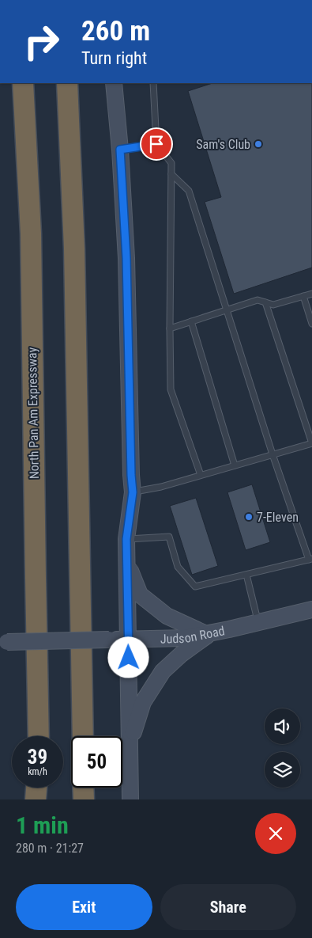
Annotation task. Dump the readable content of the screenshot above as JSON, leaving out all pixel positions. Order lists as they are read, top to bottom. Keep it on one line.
{"streets":{"highway":["North Pan Am Expressway"],"main road":["Judson Road"]},"places":["Sam's Club","7-Eleven"],"page":{"turn":["260 m","Turn right"],"speed":"39 km/h","limit":"50","heading":["1 min","280 m · 21:27"],"buttons":["Exit","Share"]}}
